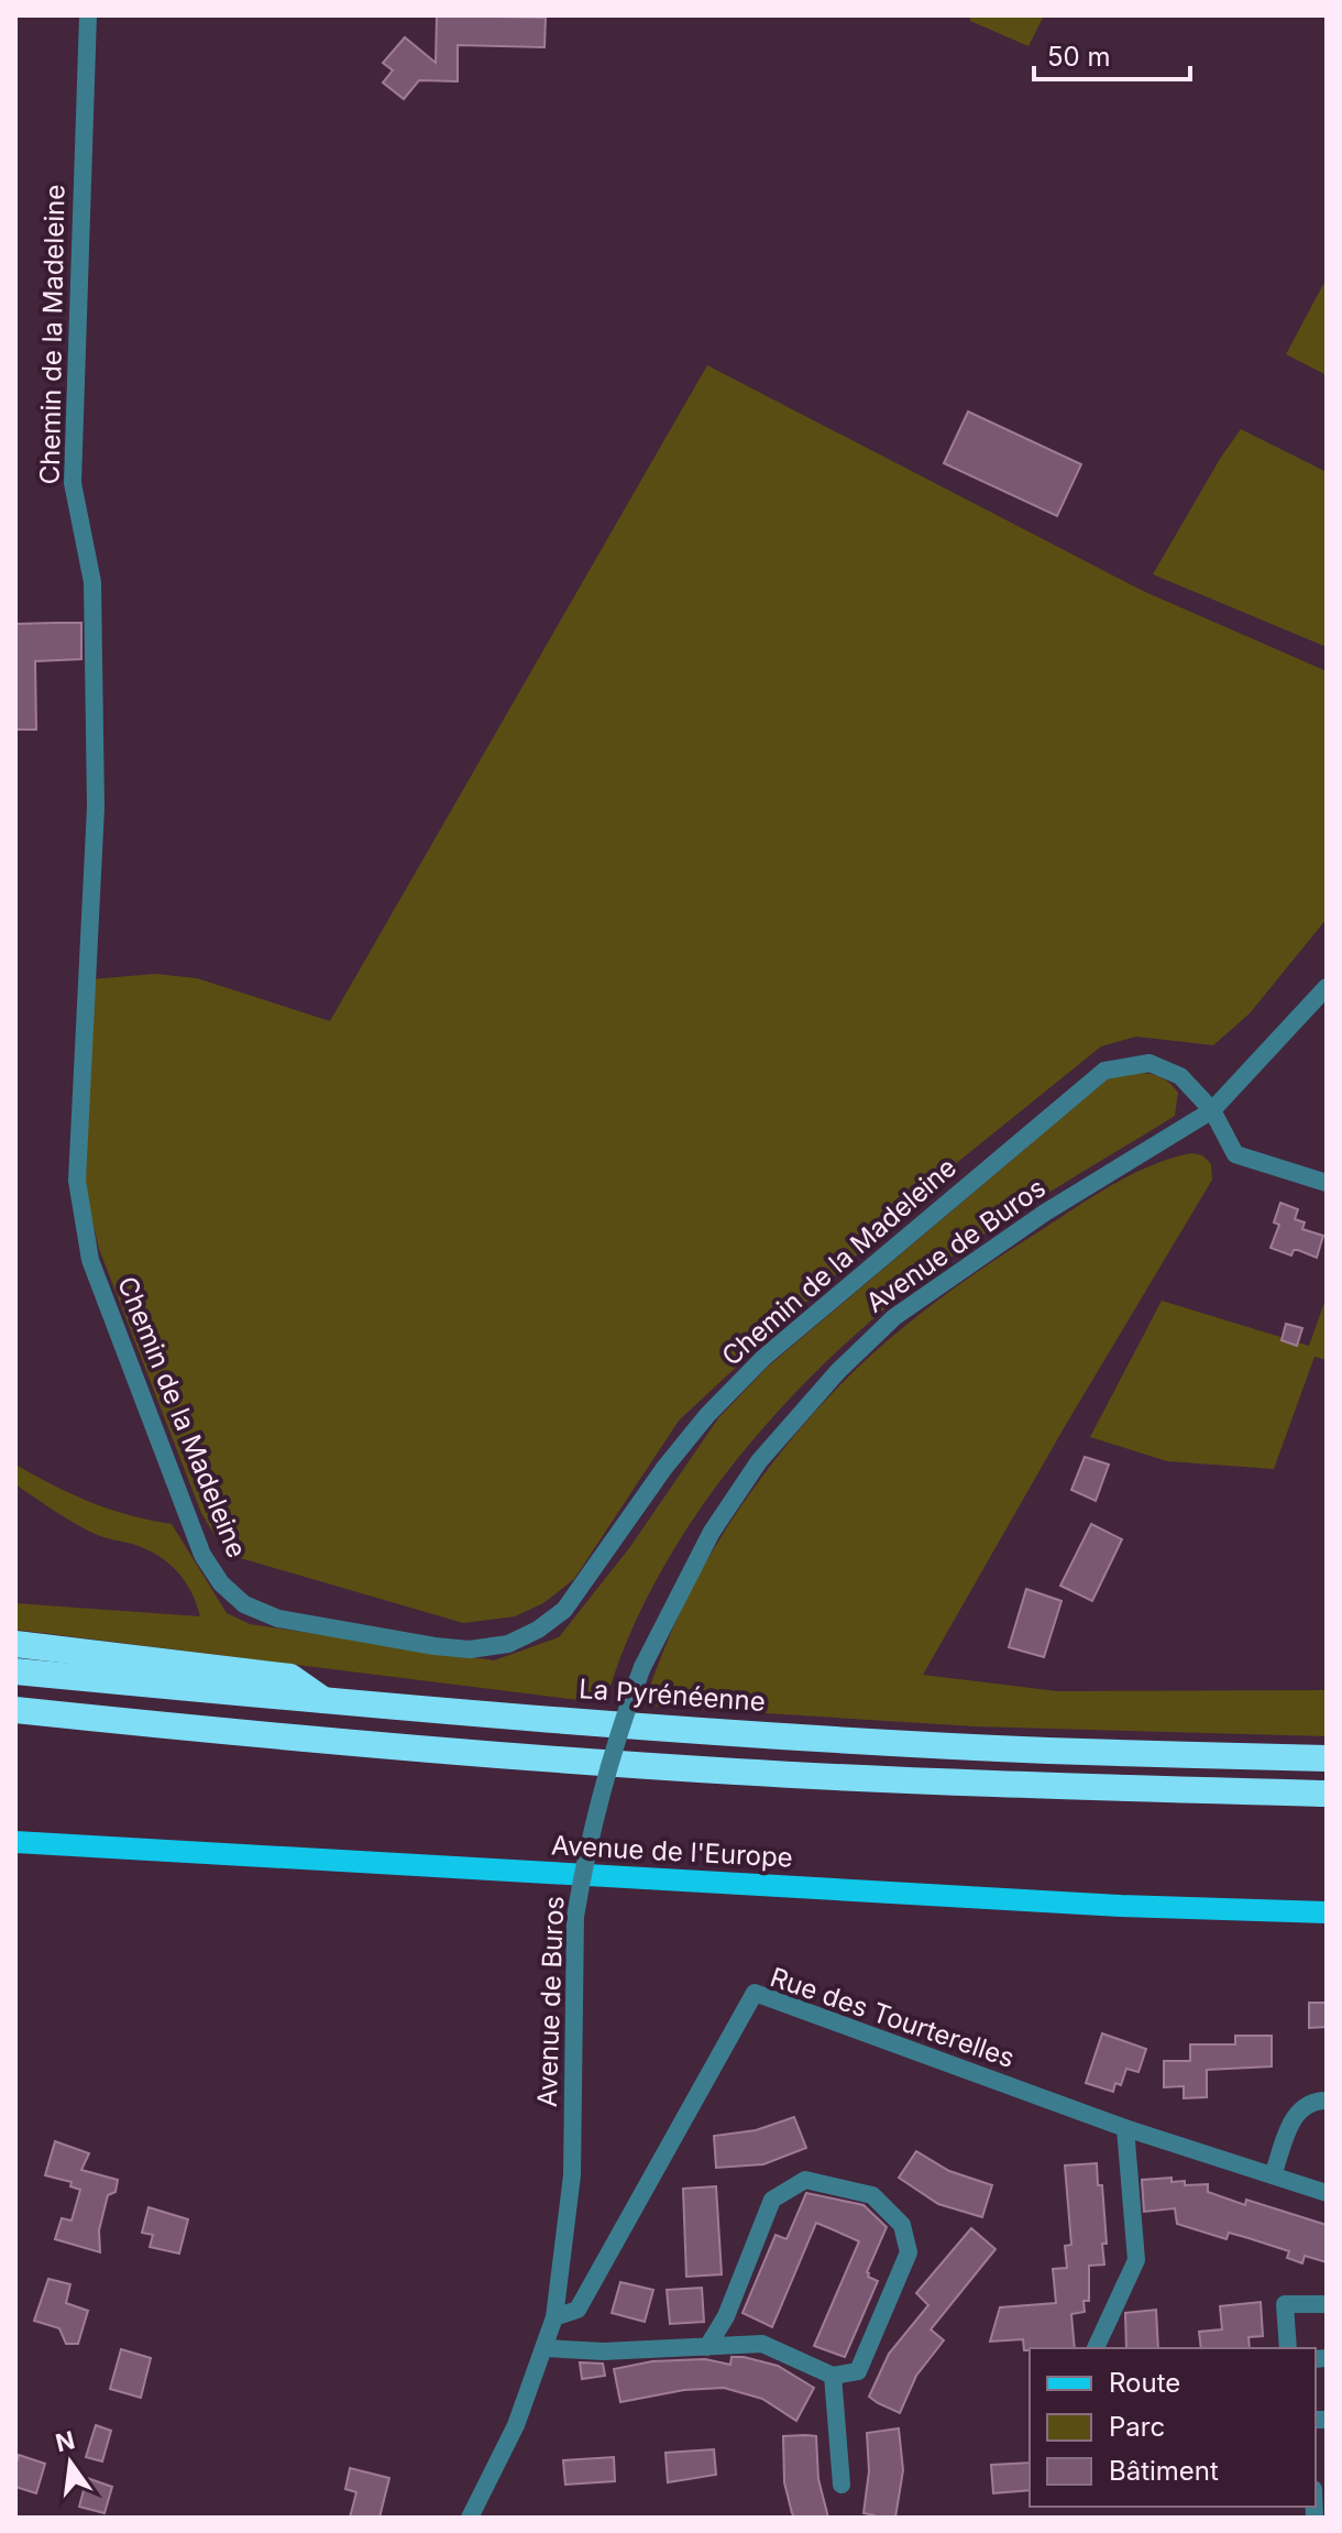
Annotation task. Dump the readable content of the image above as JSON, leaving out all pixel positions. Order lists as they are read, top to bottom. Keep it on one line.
{"streets":{"highway":["La Pyrénéenne"],"main road":["Avenue de l'Europe"],"street":["Chemin de la Madeleine","Avenue de Buros","Rue des Tourterelles"]},"crossings":[["Chemin de la Madeleine","Avenue de Buros"],["Avenue de Buros","Rue des Tourterelles"]],"legend":["Route","Parc","Bâtiment"],"scale_bar":"50 m","north":"top"}
